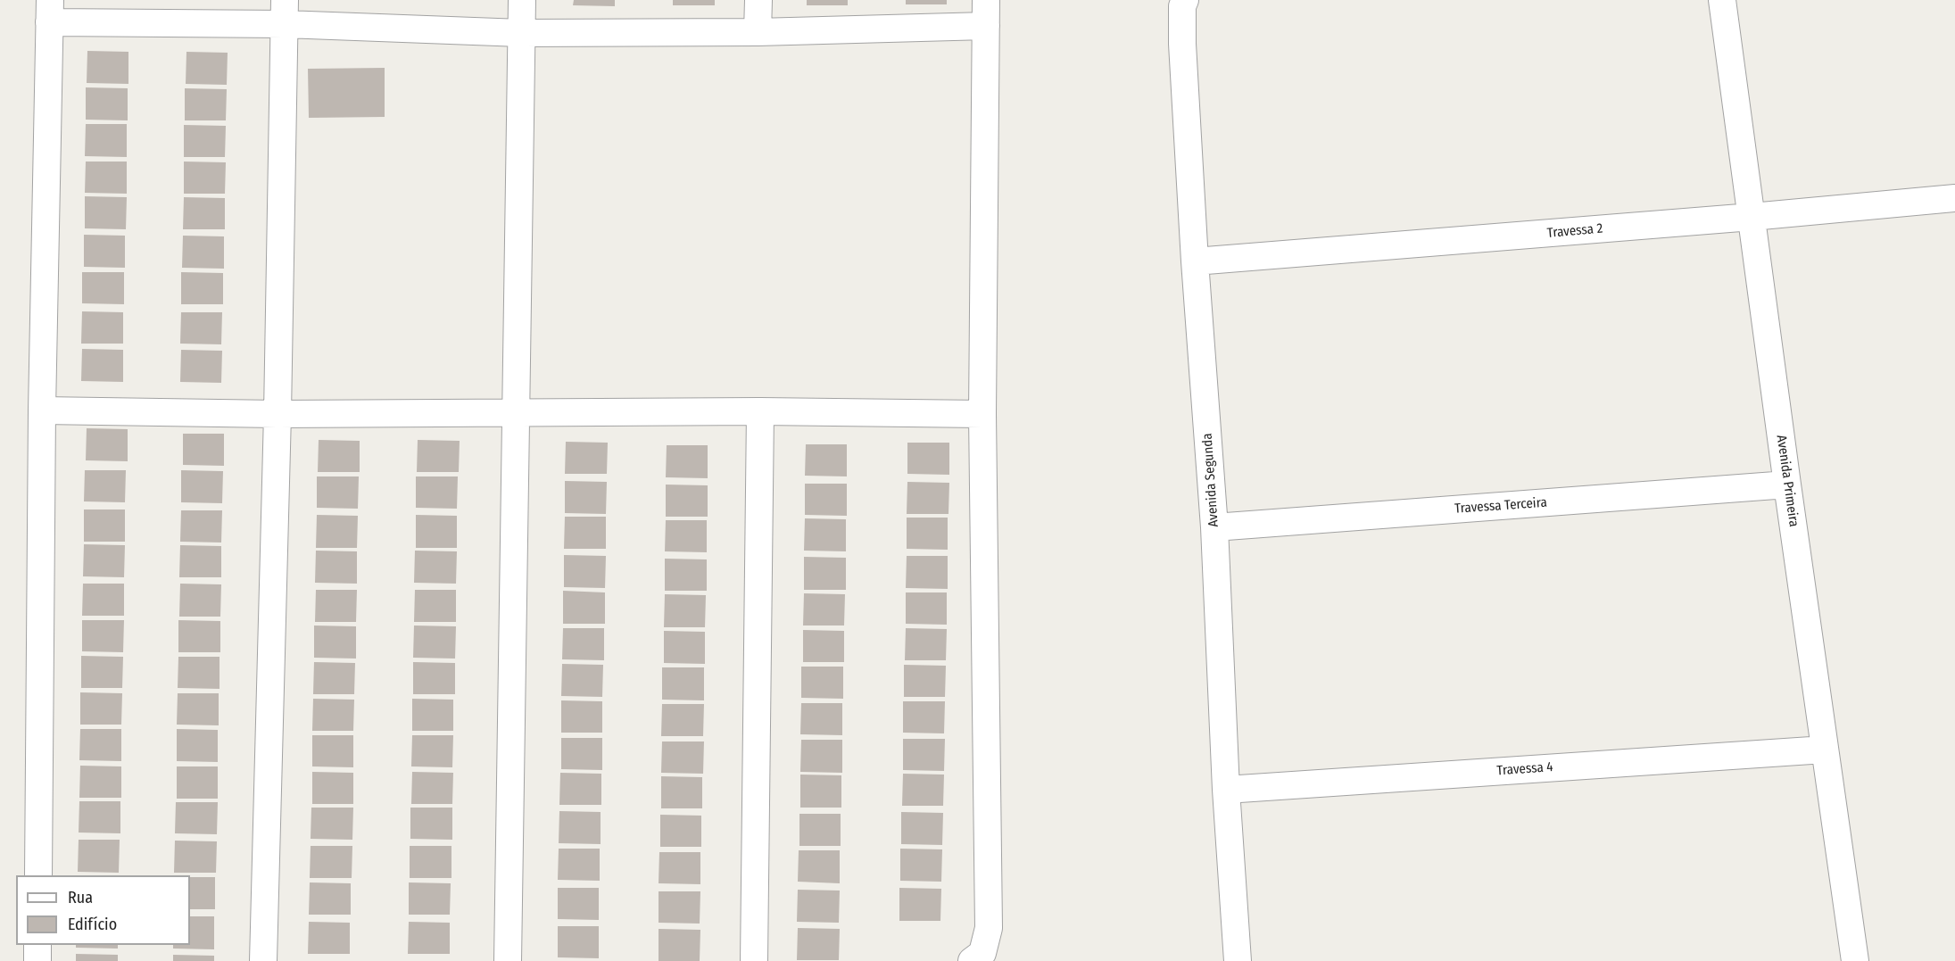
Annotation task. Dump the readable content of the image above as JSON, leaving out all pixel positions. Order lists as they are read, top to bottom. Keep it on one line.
{"streets":{"street":["Travessa 2","Avenida Segunda","Avenida Primeira","Travessa Terceira","Travessa 4"]},"crossings":[["Travessa 2","Avenida Segunda"],["Travessa 2","Avenida Primeira"],["Avenida Segunda","Travessa Terceira"],["Avenida Segunda","Travessa 4"],["Avenida Primeira","Travessa Terceira"],["Avenida Primeira","Travessa 4"]],"legend":["Rua","Edifício"]}
